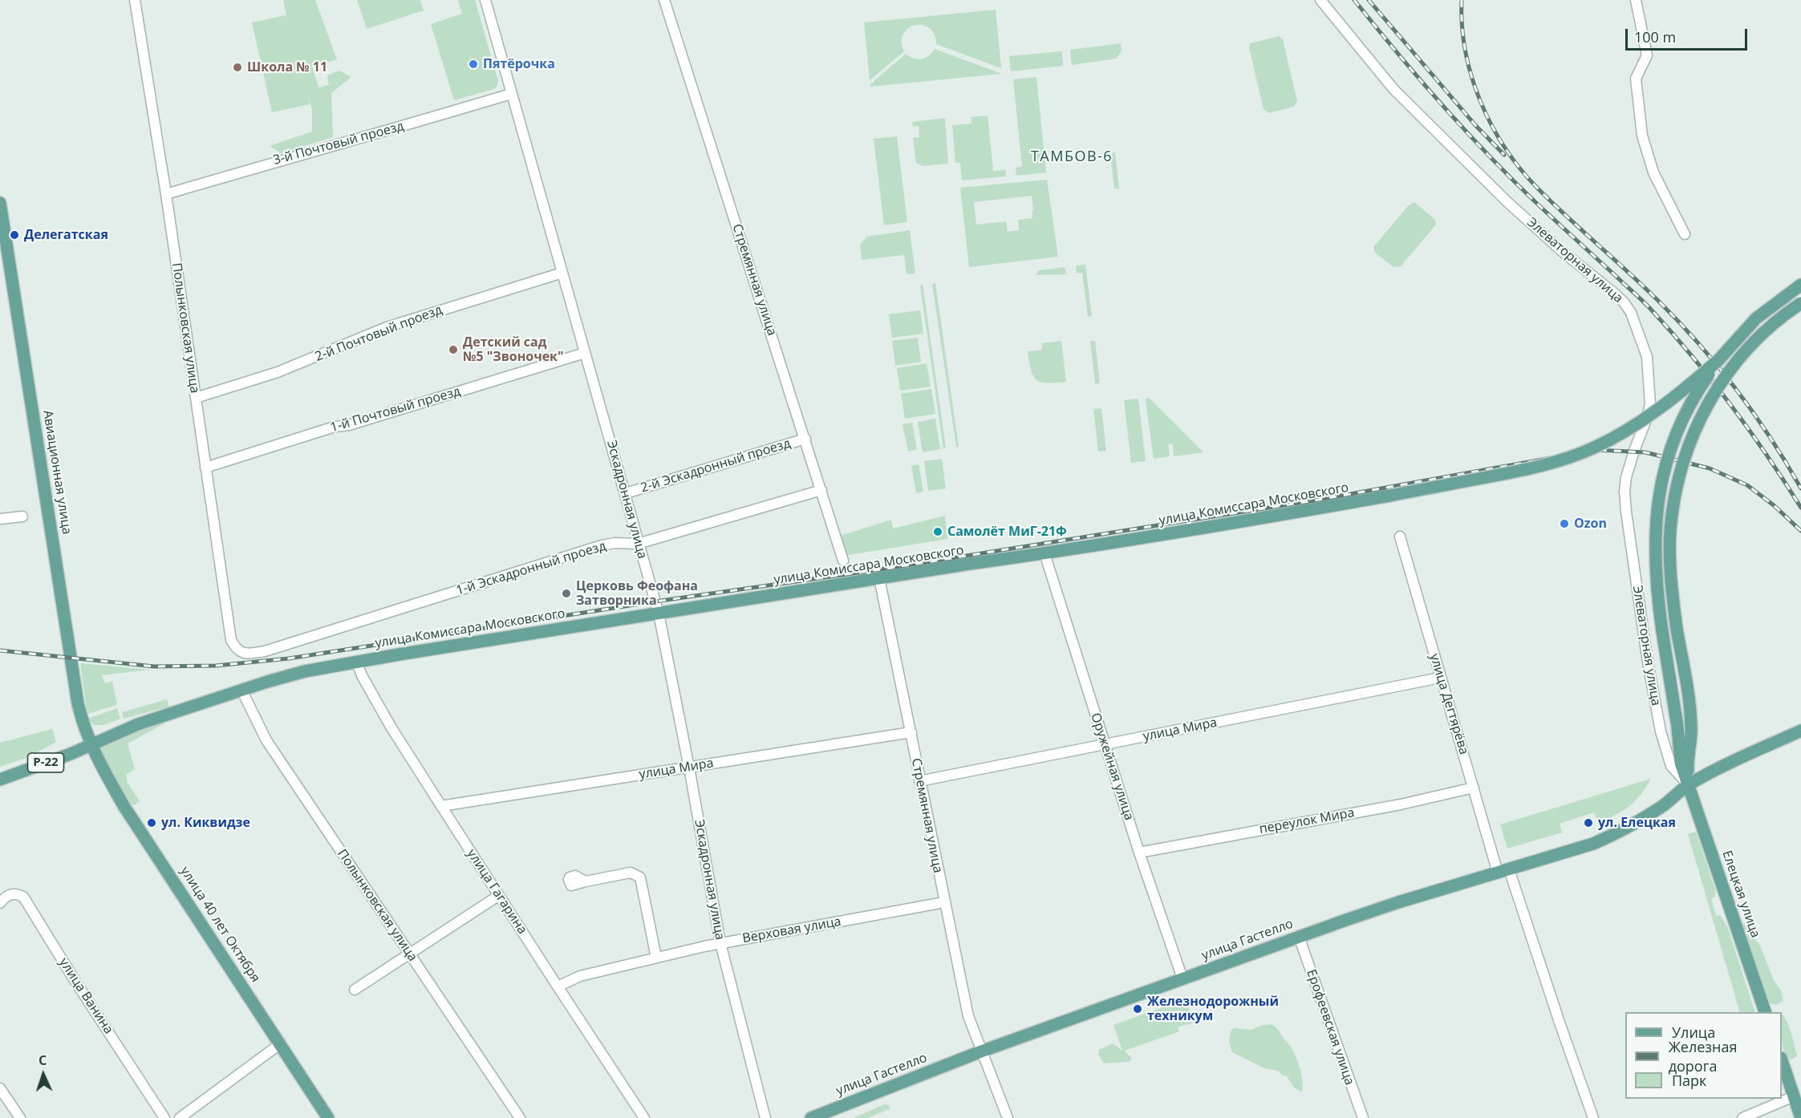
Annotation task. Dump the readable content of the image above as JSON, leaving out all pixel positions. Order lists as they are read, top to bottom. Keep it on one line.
{"streets":{"main road":["Авиационная улица","улица Комиссара Московского","Р-22","Елецкая улица","улица 40 лет Октября","улица Гастелло"],"street":["3-й Почтовый проезд","Элеваторная улица","Стремянная улица","Полынковская улица","2-й Почтовый проезд","1-й Почтовый проезд","2-й Эскадронный проезд","Эскадронная улица","1-й Эскадронный проезд","улица Дегтярёва","улица Мира","Оружейная улица","переулок Мира","улица Гагарина","Верховая улица","улица Ванина","Ерофеевская улица"]},"crossings":[["3-й Почтовый проезд","Полынковская улица"],["3-й Почтовый проезд","Эскадронная улица"],["Элеваторная улица","Елецкая улица"],["Элеваторная улица","улица Гастелло"],["Стремянная улица","2-й Эскадронный проезд"],["Стремянная улица","улица Комиссара Московского"],["Стремянная улица","1-й Эскадронный проезд"],["Стремянная улица","улица Мира"],["Стремянная улица","Верховая улица"],["Стремянная улица","улица Гастелло"],["Полынковская улица","2-й Почтовый проезд"],["Полынковская улица","1-й Почтовый проезд"],["Полынковская улица","улица Комиссара Московского"],["Полынковская улица","1-й Эскадронный проезд"],["2-й Почтовый проезд","Эскадронная улица"],["1-й Почтовый проезд","Эскадронная улица"],["2-й Эскадронный проезд","Эскадронная улица"],["Авиационная улица","улица Комиссара Московского"],["Авиационная улица","Р-22"],["Авиационная улица","улица 40 лет Октября"],["Эскадронная улица","улица Комиссара Московского"],["Эскадронная улица","1-й Эскадронный проезд"],["Эскадронная улица","улица Мира"],["Эскадронная улица","Верховая улица"],["улица Комиссара Московского","Р-22"],["улица Комиссара Московского","Оружейная улица"],["улица Комиссара Московского","улица Гагарина"],["улица Комиссара Московского","Елецкая улица"],["улица Комиссара Московского","улица 40 лет Октября"],["улица Дегтярёва","улица Мира"],["улица Дегтярёва","переулок Мира"],["улица Дегтярёва","улица Гастелло"],["улица Мира","Оружейная улица"],["улица Мира","улица Гагарина"],["Р-22","улица 40 лет Октября"],["Оружейная улица","переулок Мира"],["Оружейная улица","улица Гастелло"],["улица Гагарина","Верховая улица"],["Елецкая улица","улица Гастелло"],["улица Гастелло","Ерофеевская улица"]],"districts":["ТАМБОВ-6"],"places":["Пятёрочка","Школа № 11","Делегатская","Детский сад №5 \"Звоночек\"","Ozon","Самолёт МиГ-21Ф","Церковь Феофана Затворника","ул. Киквидзе","ул. Елецкая","Железнодорожный техникум"],"legend":["Улица","Железная дорога","Парк"],"scale_bar":"100 m","north":"top"}
